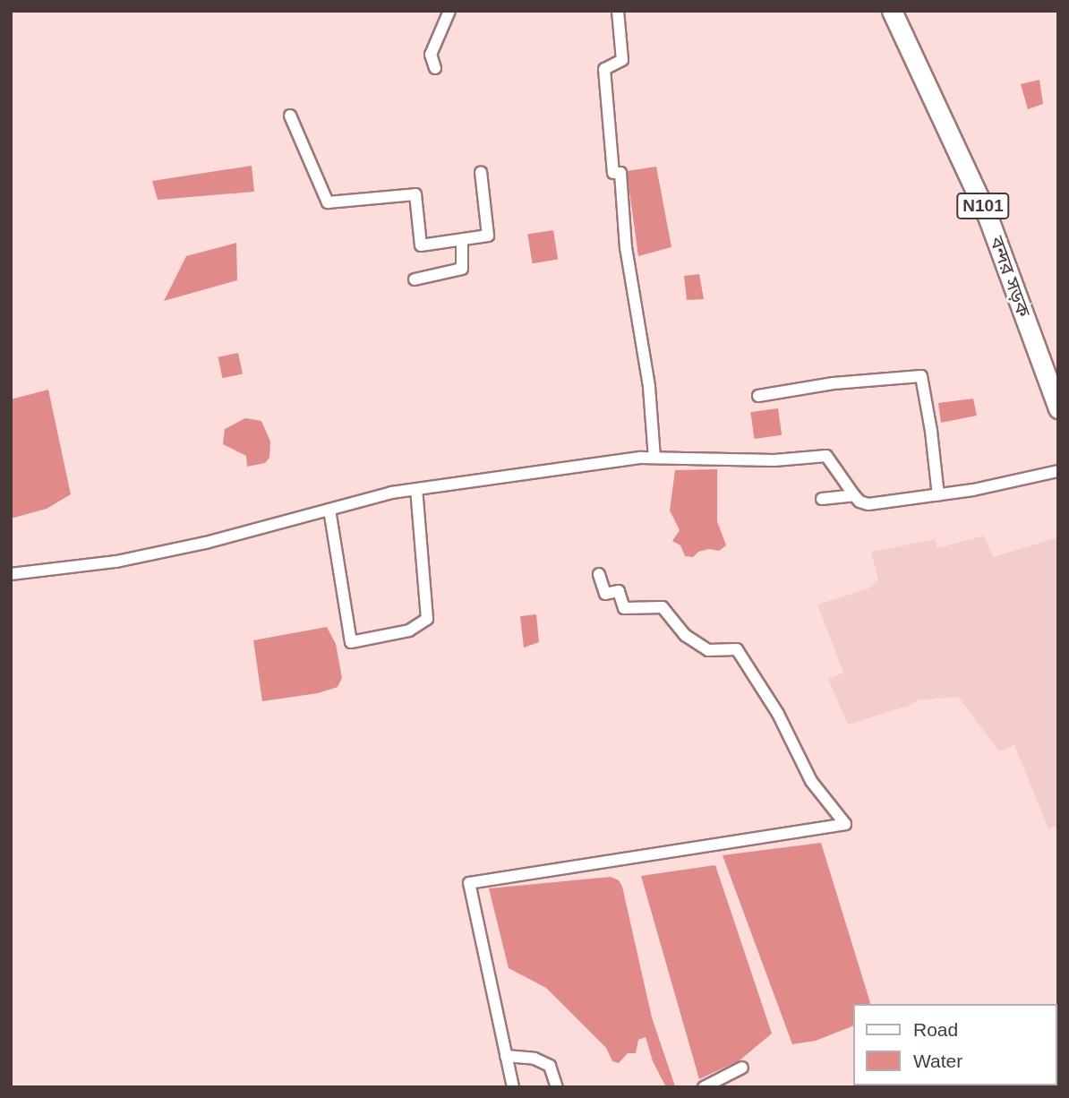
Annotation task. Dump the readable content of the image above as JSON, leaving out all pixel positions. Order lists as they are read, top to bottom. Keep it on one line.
{"streets":{"highway":["N101","বন্দর সড়ক"]},"legend":["Road","Water"]}
